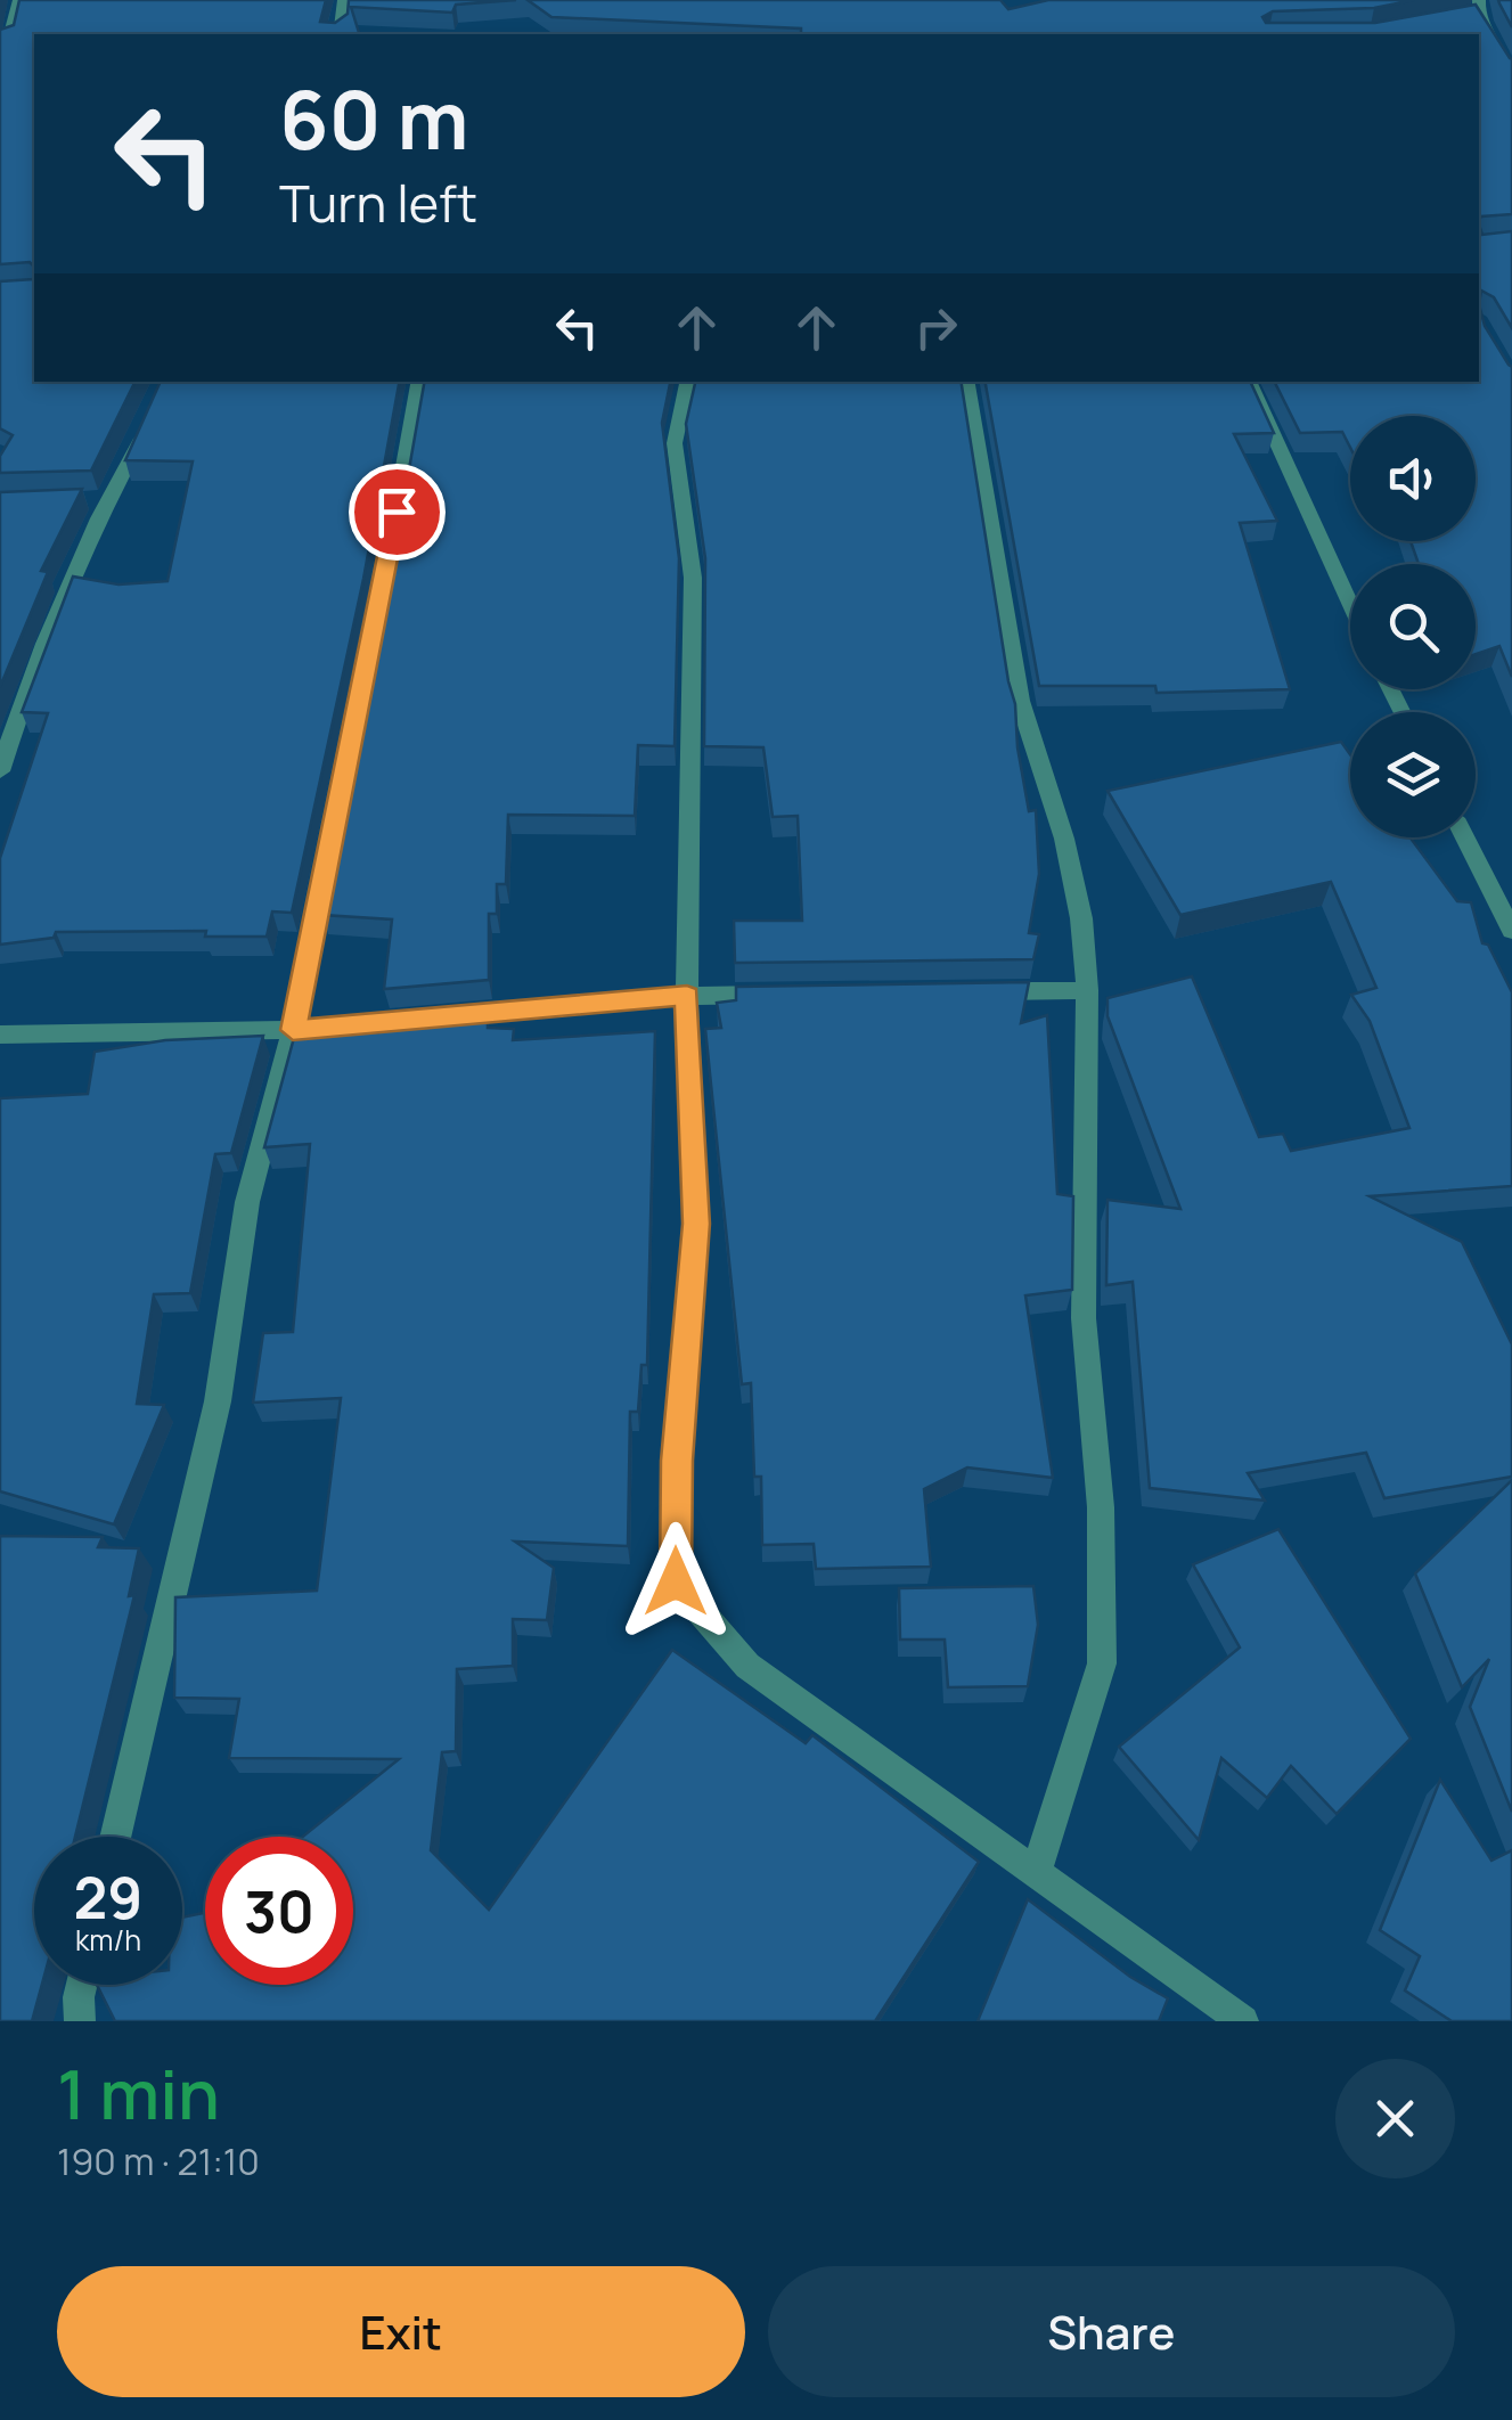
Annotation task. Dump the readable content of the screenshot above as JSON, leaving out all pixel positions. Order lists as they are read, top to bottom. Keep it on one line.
{"page":{"turn":["60 m","Turn left"],"speed":"29 km/h","limit":"30","heading":["1 min","190 m · 21:10"],"buttons":["Exit","Share"]}}
